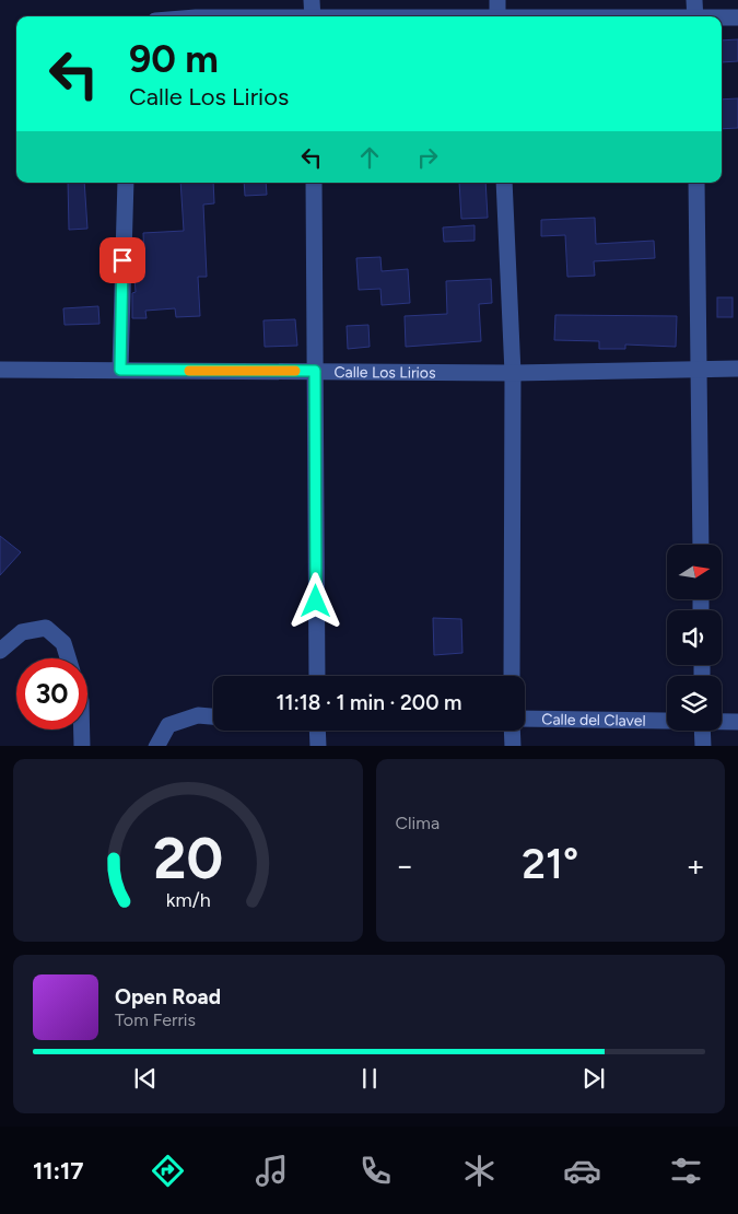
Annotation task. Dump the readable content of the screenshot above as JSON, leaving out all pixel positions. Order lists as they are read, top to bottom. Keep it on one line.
{"streets":{"street":["Calle Los Lirios","Calle del Clavel"]},"north":"right","page":{"turn":["90 m","Calle Los Lirios"],"limit":"30","trip":"11:18 · 1 min · 200 m","tile":"Clima","heat":["−","21°","+"],"song":["Open Road","Tom Ferris"],"tabs":"11:17","gauge":["20","km/h"]}}
